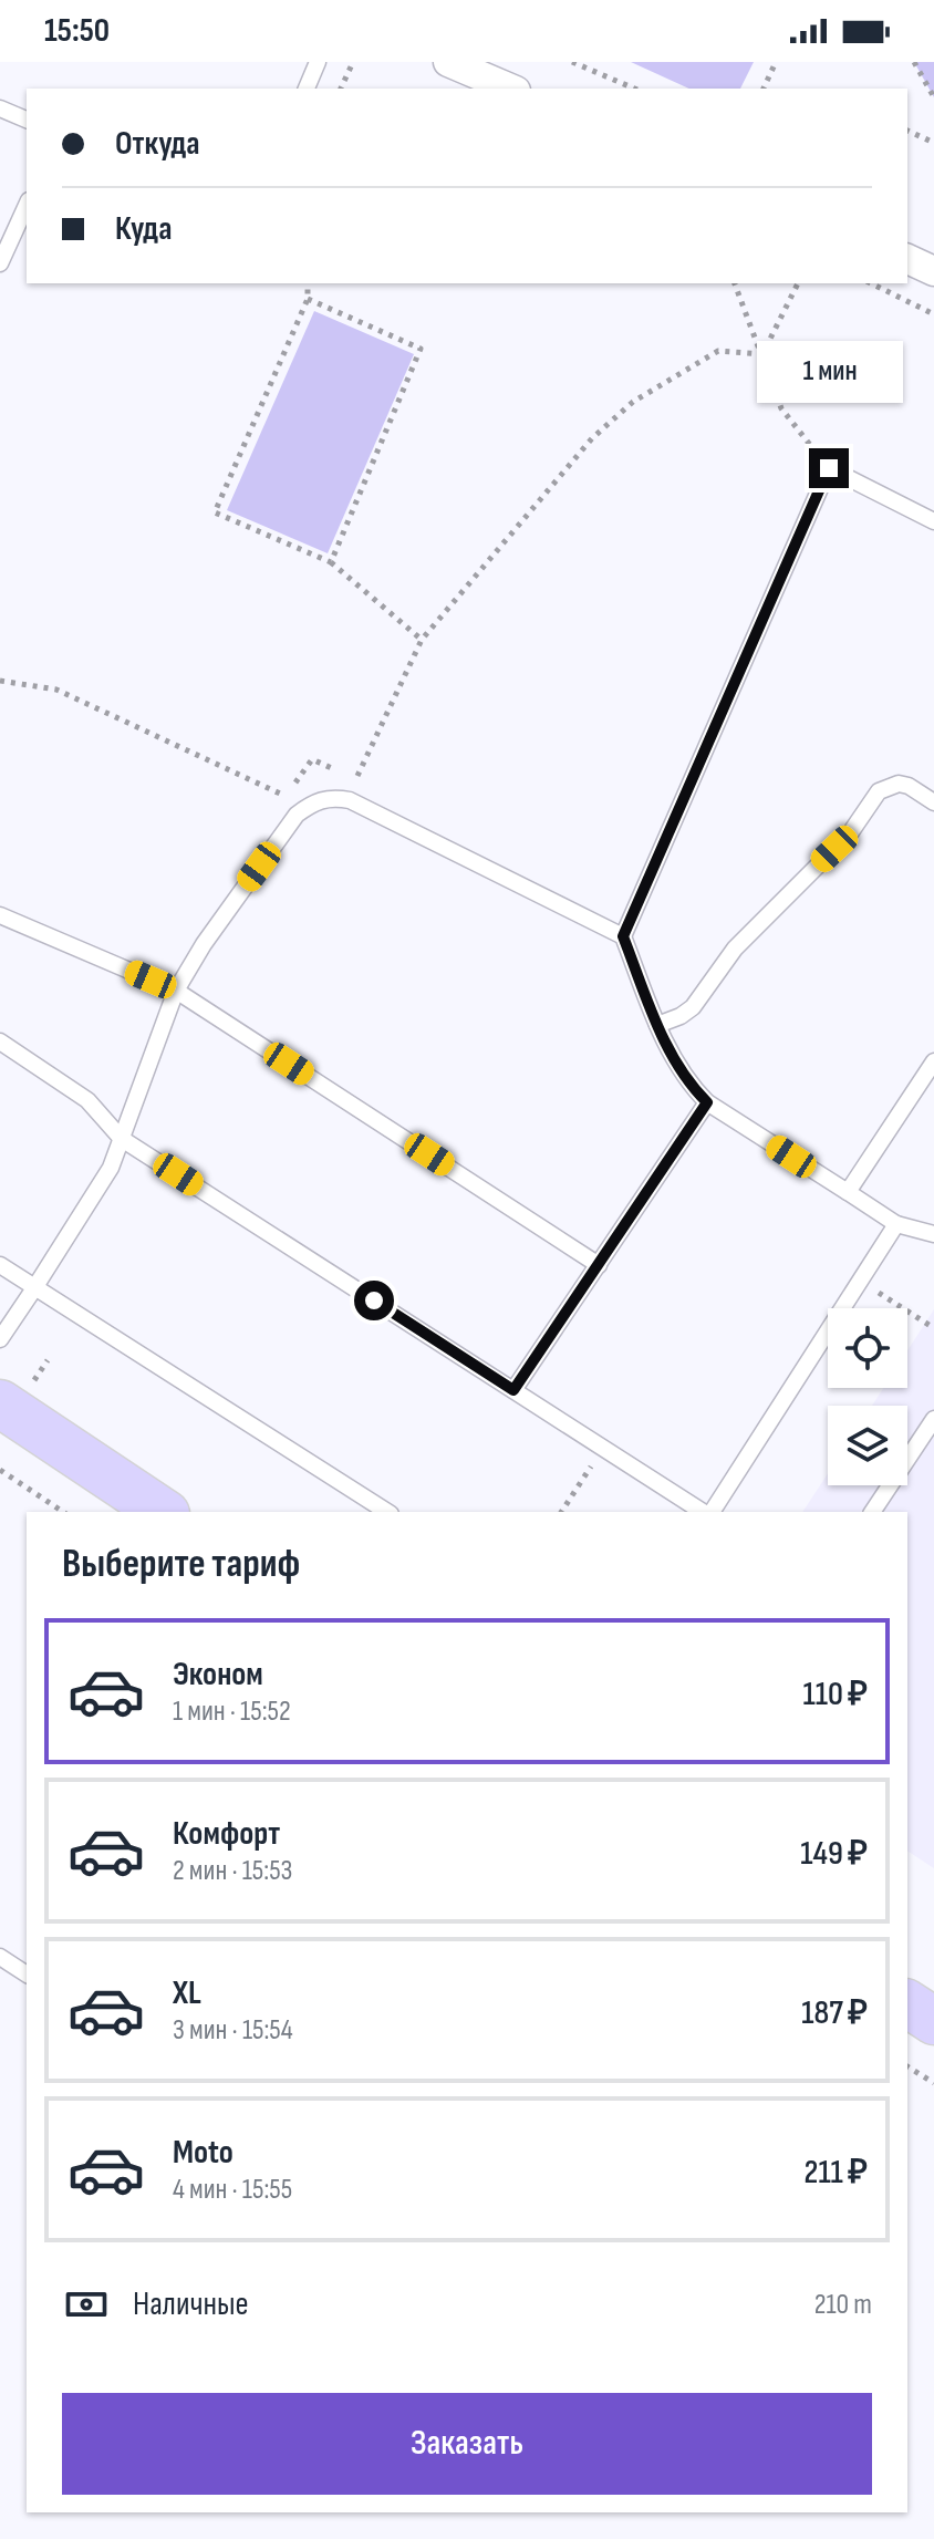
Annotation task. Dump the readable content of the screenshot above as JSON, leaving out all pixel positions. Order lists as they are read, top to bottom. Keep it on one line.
{"page":{"status":"15:50","banner":["Откуда","Куда"],"bubble":"1 мин","heading":"Выберите тариф","list":[{"name":"Эконом","note":"1 мин · 15:52","value":"110 ₽"},{"name":"Комфорт","note":"2 мин · 15:53","value":"149 ₽"},{"name":"XL","note":"3 мин · 15:54","value":"187 ₽"},{"name":"Moto","note":"4 мин · 15:55","value":"211 ₽"}],"pay":["Наличные","210 m"],"buttons":"Заказать"}}
